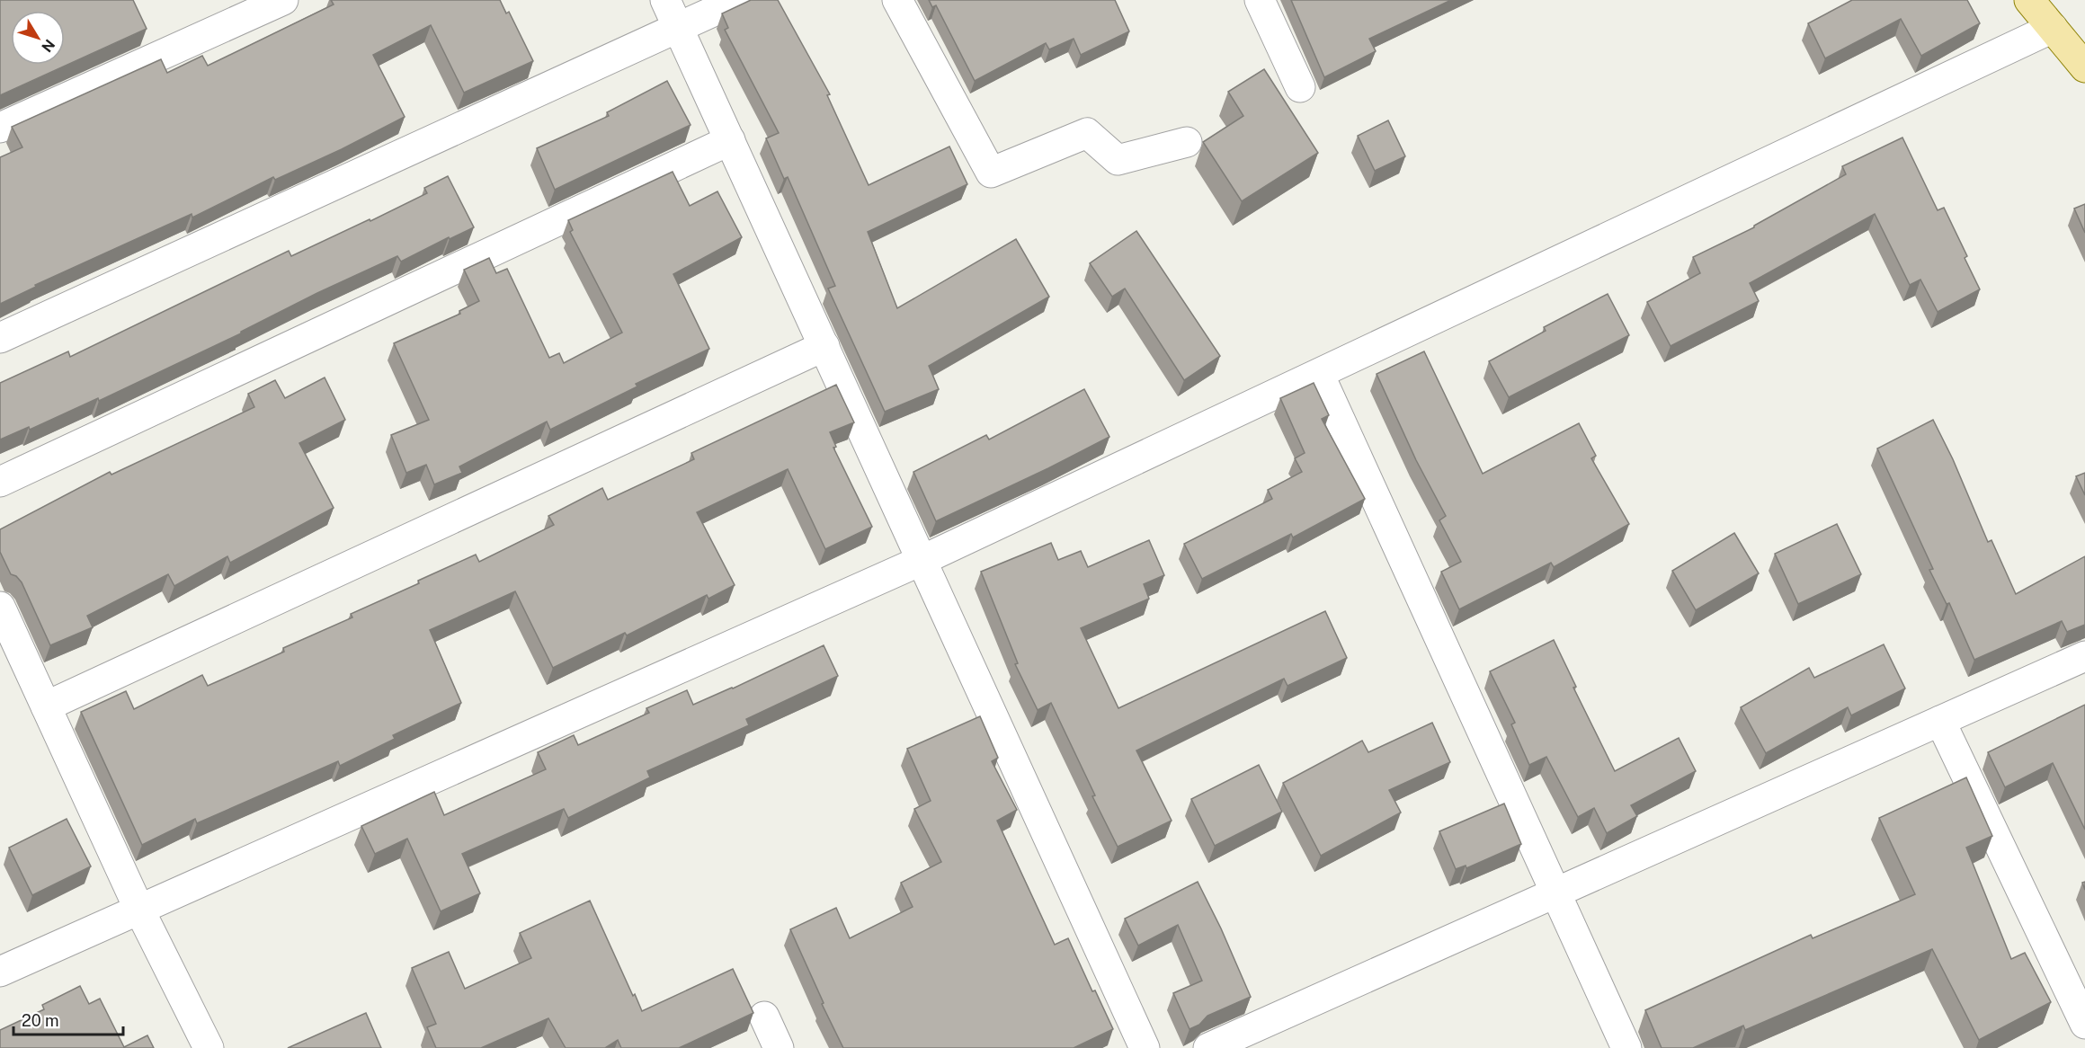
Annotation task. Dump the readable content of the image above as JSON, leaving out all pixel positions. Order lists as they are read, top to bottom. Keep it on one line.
{"scale_bar":"20 m","north":"bottom right"}
